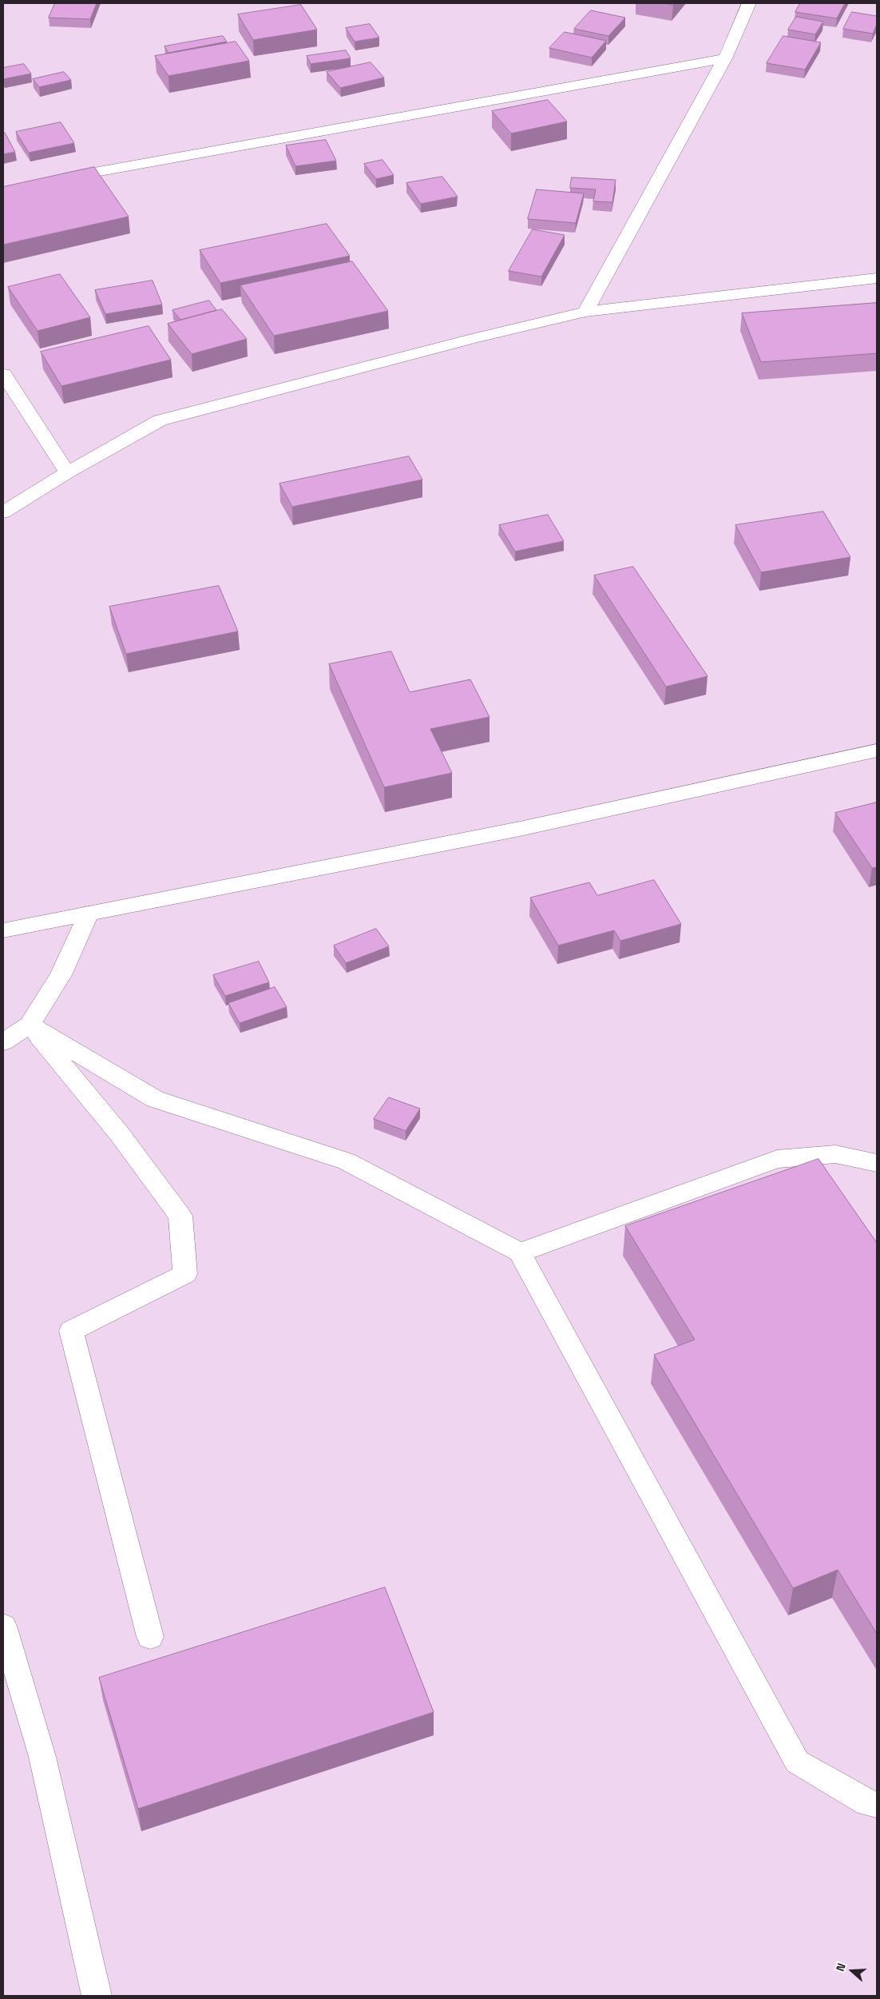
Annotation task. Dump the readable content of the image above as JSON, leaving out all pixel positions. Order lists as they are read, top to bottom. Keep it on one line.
{"north":"left"}
